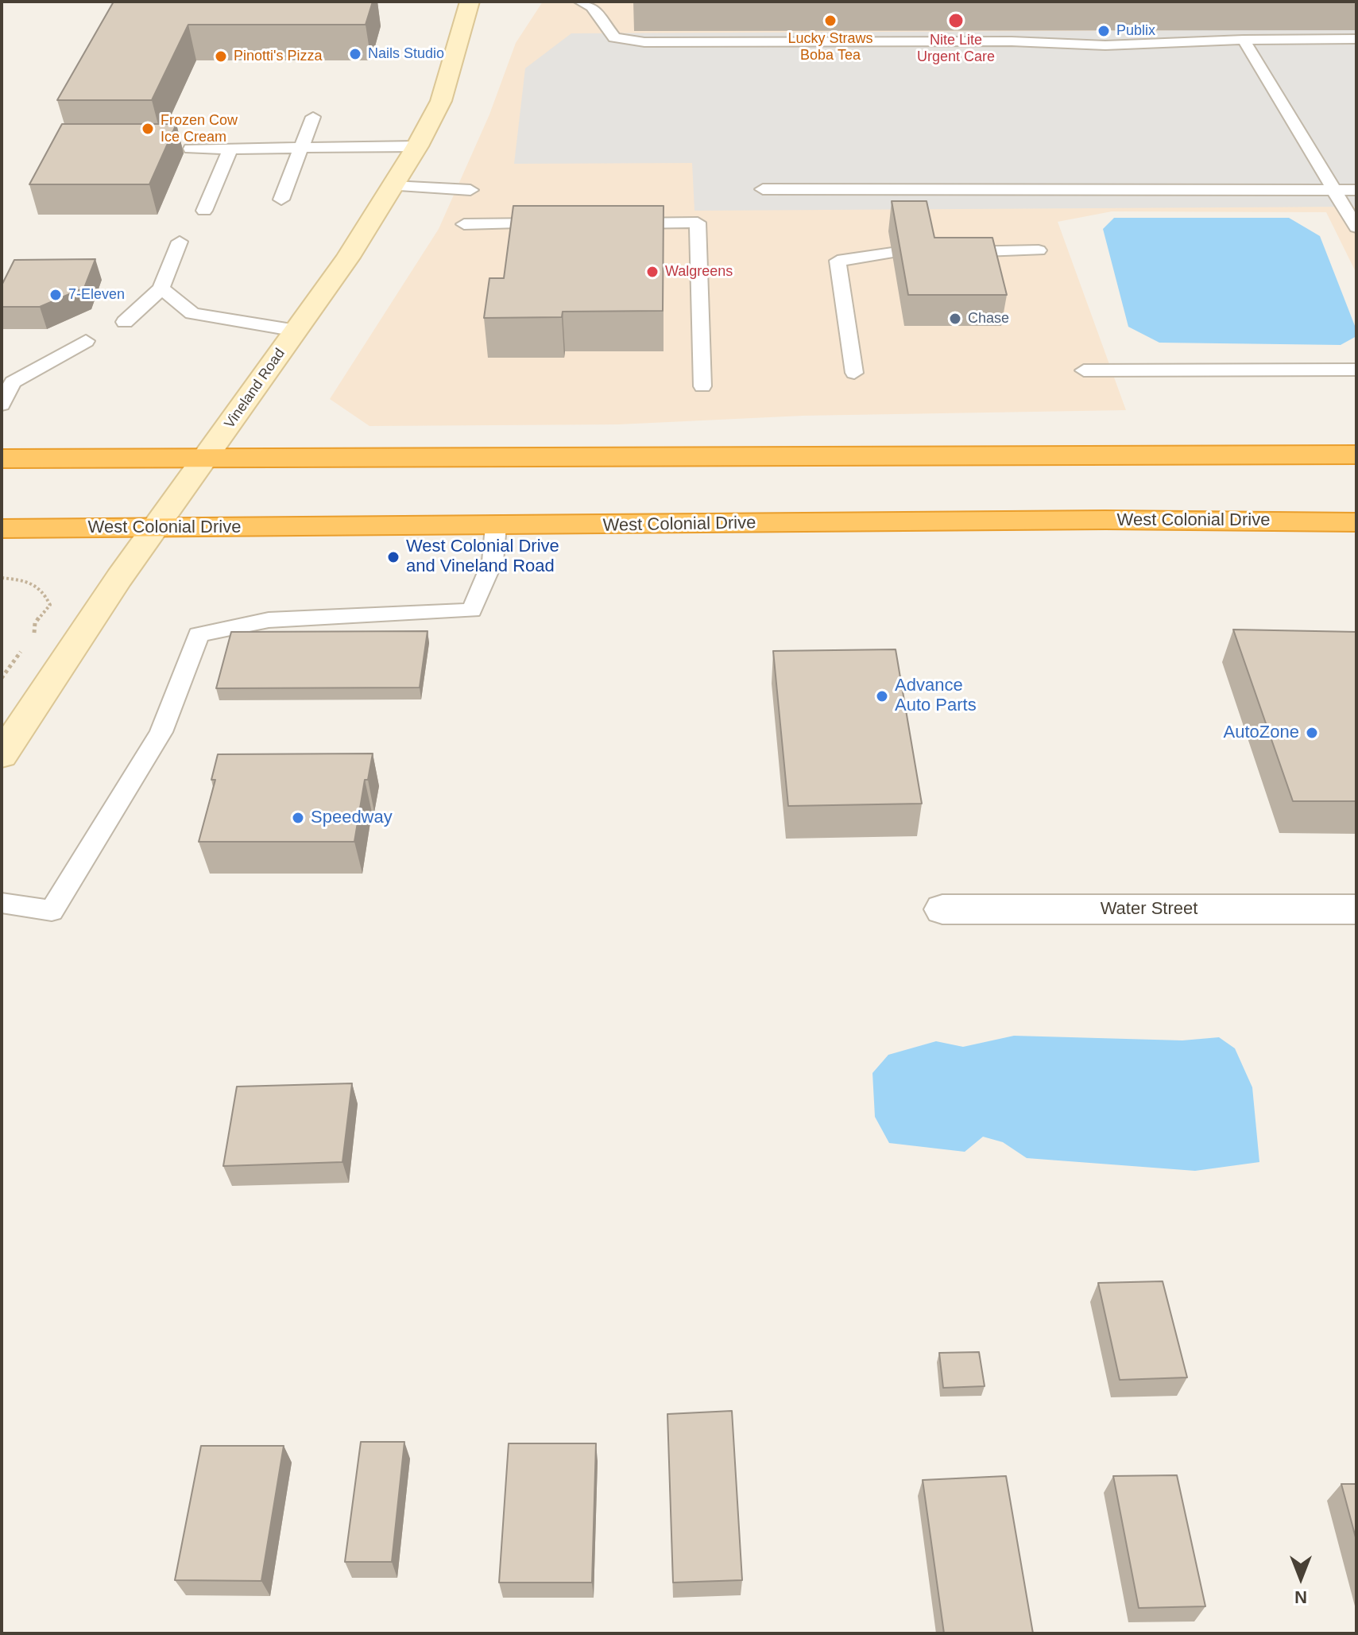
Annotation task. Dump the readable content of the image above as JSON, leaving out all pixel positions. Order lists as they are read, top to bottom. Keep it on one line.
{"streets":{"highway":["West Colonial Drive"],"main road":["Vineland Road"],"street":["Water Street"]},"crossings":[["Vineland Road","West Colonial Drive"]],"places":["Lucky Straws Boba Tea","Nite Lite Urgent Care","Publix","Nails Studio","Pinotti's Pizza","Frozen Cow Ice Cream","Walgreens","7-Eleven","Chase","West Colonial Drive and Vineland Road","Advance Auto Parts","AutoZone","Speedway"],"north":"bottom"}
